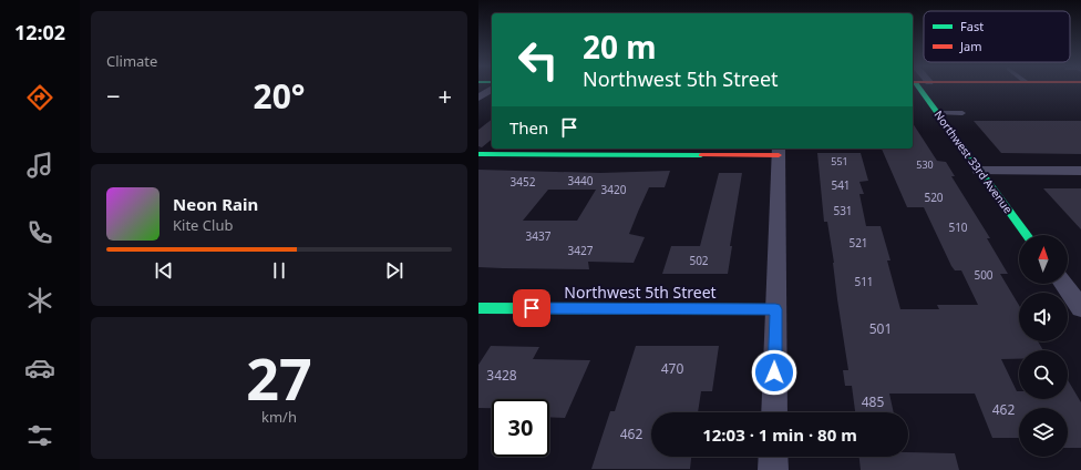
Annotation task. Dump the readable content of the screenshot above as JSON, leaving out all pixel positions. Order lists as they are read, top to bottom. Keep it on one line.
{"streets":{"street":["Northwest 33rd Avenue","Northwest 5th Street"]},"house_numbers":["551","530","3440","3452","541","3420","520","531","510","3437","521","3427","502","500","511","501","470","3428","485","462","462"],"legend":["Fast","Jam"],"north":"top","page":{"tabs":"12:02","tile":["Climate",["27","km/h"]],"turn":["20 m","Northwest 5th Street"],"heat":["−","20°","+"],"then":"Then","song":["Neon Rain","Kite Club"],"limit":"30","trip":"12:03 · 1 min · 80 m"}}
